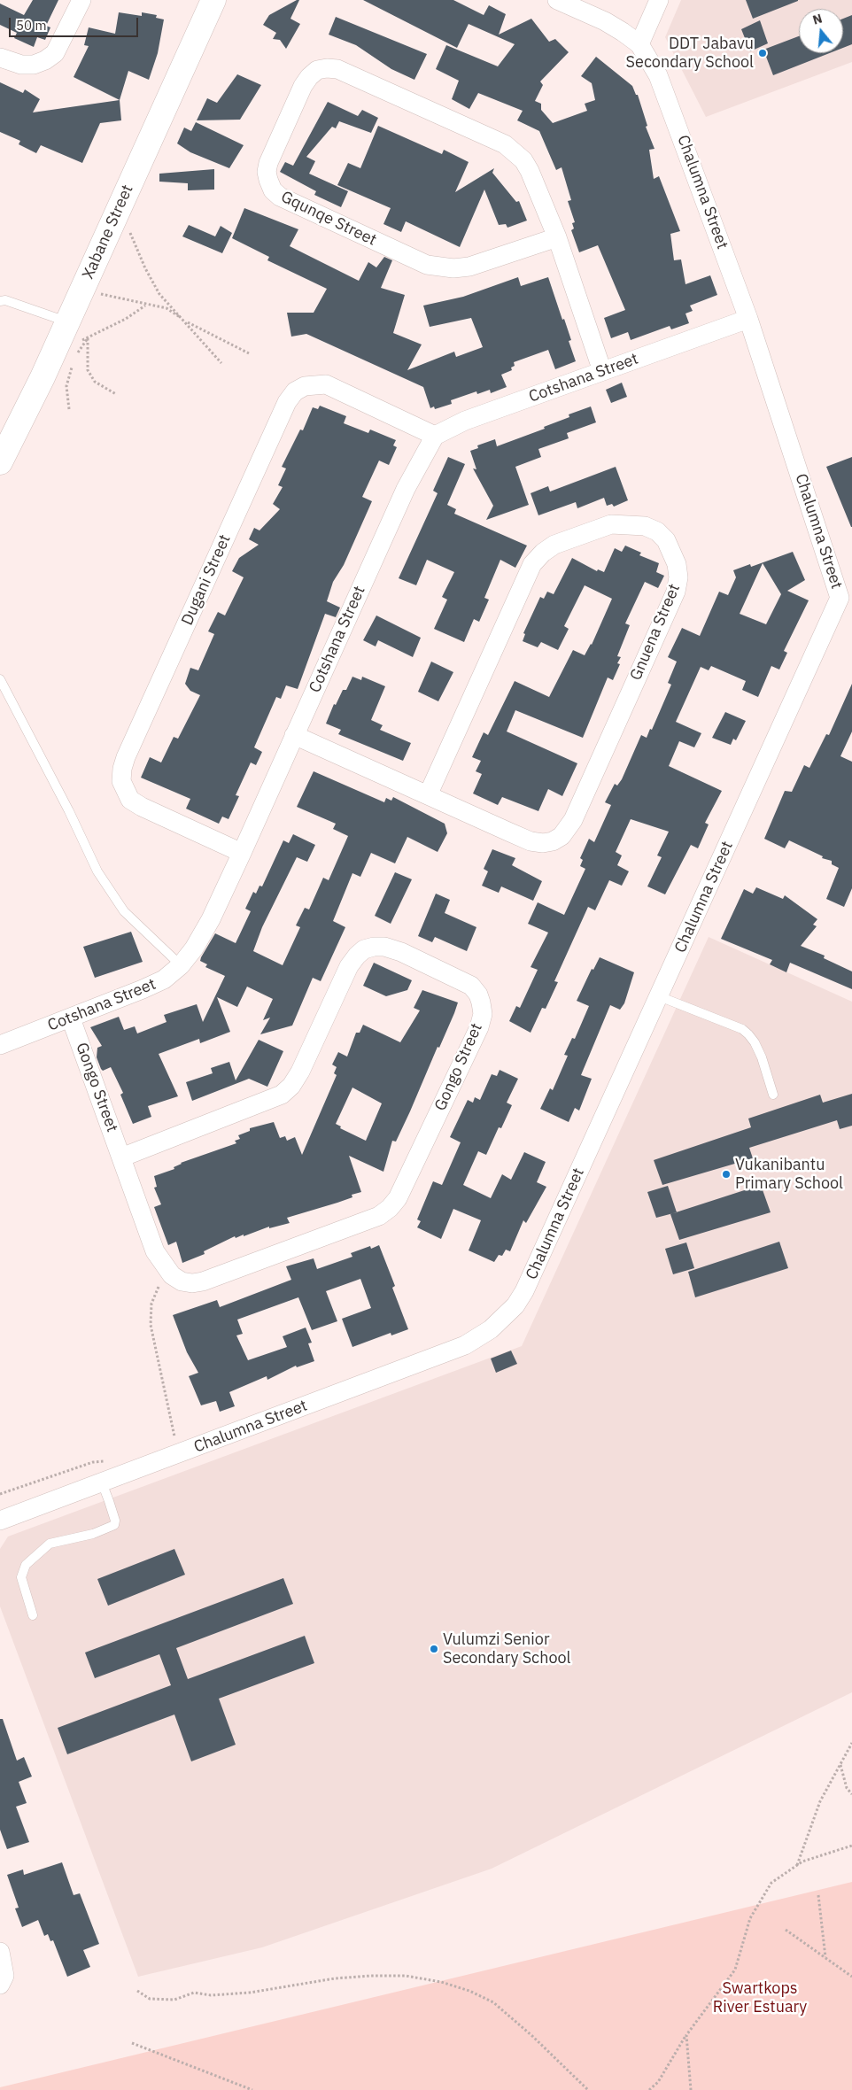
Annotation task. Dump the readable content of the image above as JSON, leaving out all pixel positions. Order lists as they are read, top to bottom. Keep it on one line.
{"streets":{"street":["Chalumna Street","Gqunqe Street","Xabane Street","Cotshana Street","Dugani Street","Gnuena Street","Gongo Street"]},"crossings":[["Chalumna Street","Cotshana Street"],["Gqunqe Street","Cotshana Street"],["Cotshana Street","Dugani Street"],["Cotshana Street","Gnuena Street"],["Cotshana Street","Gongo Street"]],"parks":["Swartkops River Estuary"],"places":["DDT Jabavu Secondary School","Vukanibantu Primary School","Vulumzi Senior Secondary School"],"scale_bar":"50 m","north":"top"}
